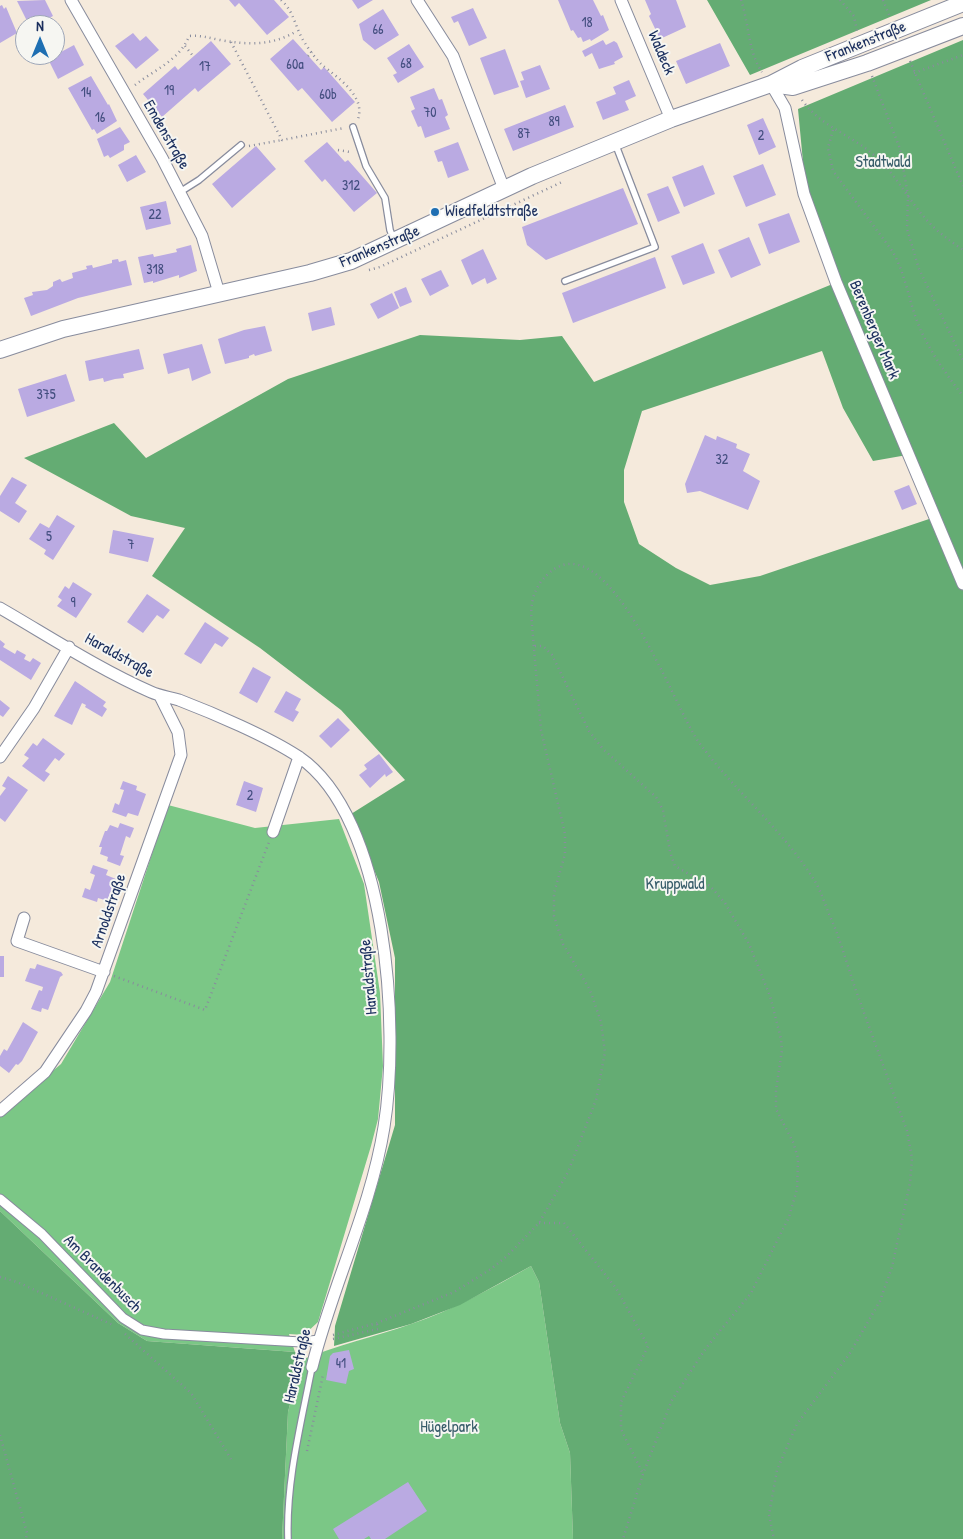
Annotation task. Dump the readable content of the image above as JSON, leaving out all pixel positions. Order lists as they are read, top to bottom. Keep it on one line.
{"streets":{"main road":["Frankenstraße"],"street":["Waldeck","Emdenstraße","Berenberger Mark","Haraldstraße","Arnoldstraße","Am Brandenbusch"]},"crossings":[["Frankenstraße","Waldeck"],["Frankenstraße","Emdenstraße"],["Frankenstraße","Berenberger Mark"],["Haraldstraße","Arnoldstraße"],["Haraldstraße","Am Brandenbusch"]],"parks":["Stadtwald","Kruppwald","Hügelpark"],"places":["Wiedfeldtstraße"],"house_numbers":["18","66","68","60a","17","19","14","60b","70","16","89","87","2","312","22","318","375","32","5","7","9","2","41"],"north":"top"}
